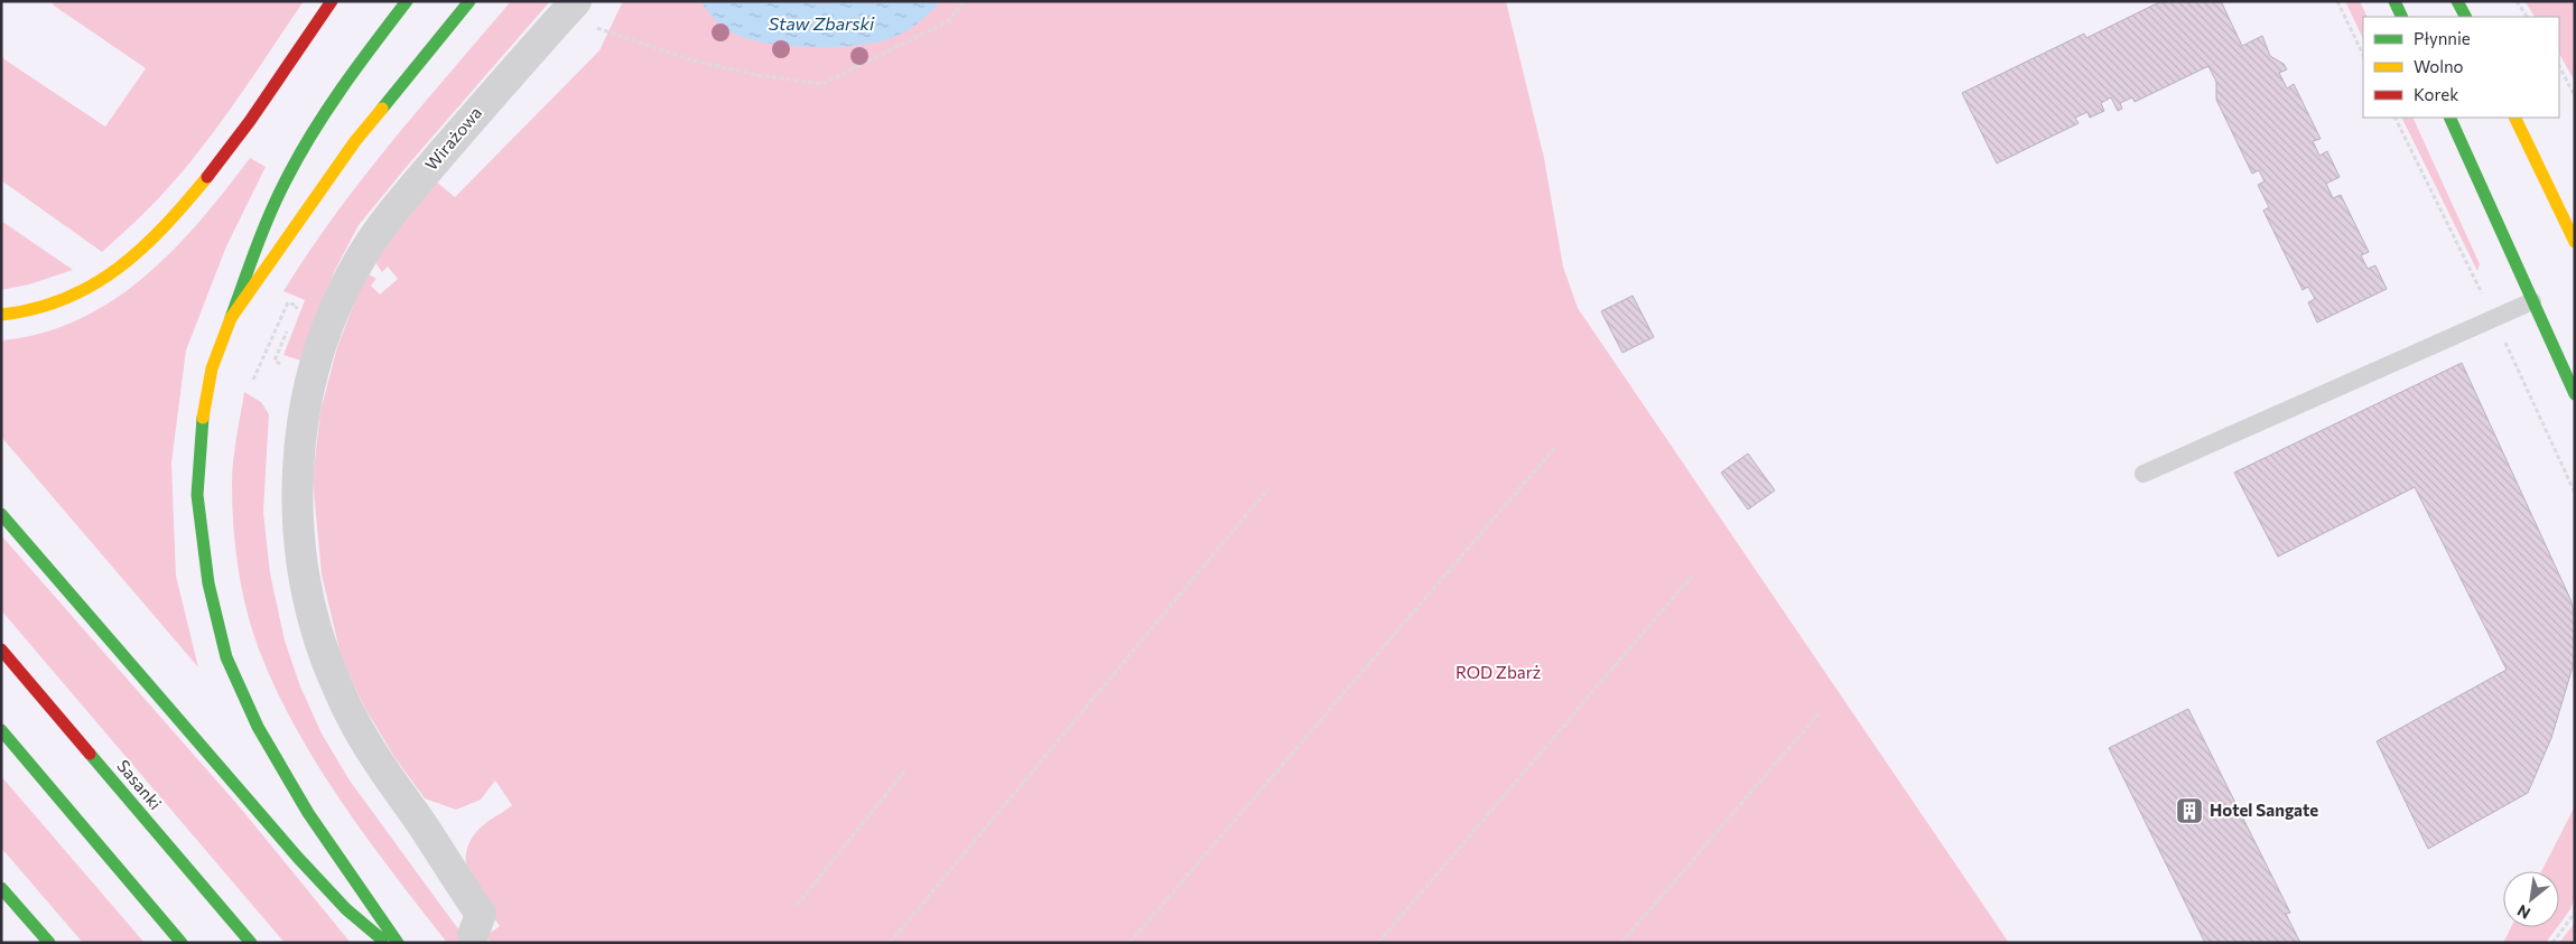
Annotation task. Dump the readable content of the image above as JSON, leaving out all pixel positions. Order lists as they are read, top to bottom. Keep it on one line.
{"streets":{"main road":["Sasanki"],"street":["Wirażowa"]},"water":["Staw Zbarski"],"parks":["ROD Zbarż"],"places":{"building":["Hotel Sangate"]},"legend":["Płynnie","Wolno","Korek"],"north":"bottom left"}
